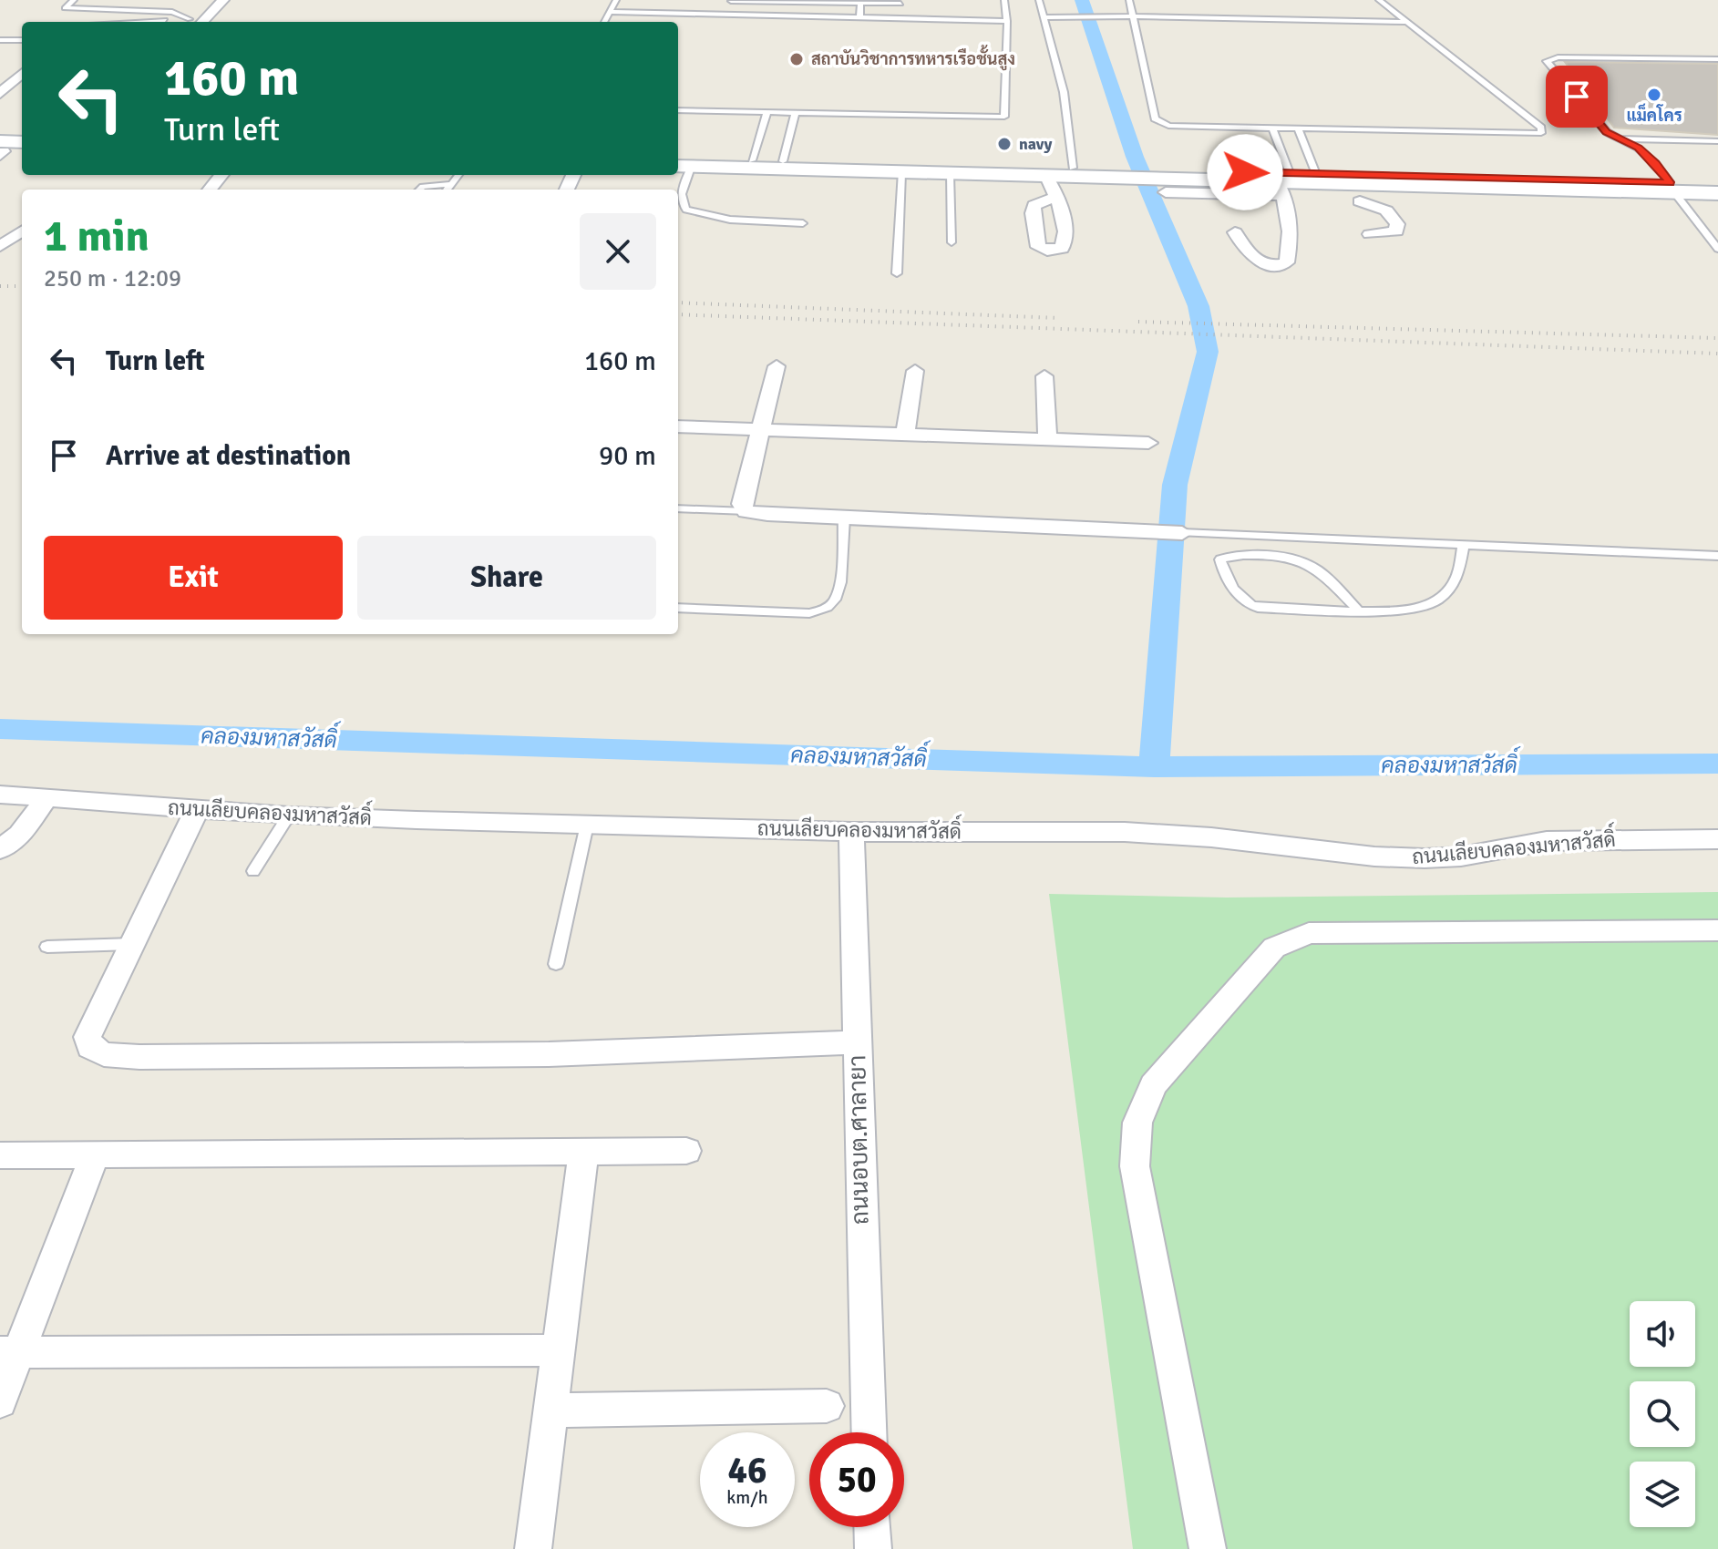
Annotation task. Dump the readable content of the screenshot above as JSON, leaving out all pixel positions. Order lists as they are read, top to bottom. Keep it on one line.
{"streets":{"street":["ถนนเลียบคลองมหาสวัสดิ์","ถนนอบต.ศาลายา"]},"crossings":[["ถนนเลียบคลองมหาสวัสดิ์","ถนนอบต.ศาลายา"]],"water":["คลองมหาสวัสดิ์"],"places":["สถาบันวิชาการทหารเรือชั้นสูง","แม็คโคร","navy"],"page":{"turn":["160 m","Turn left"],"heading":["1 min","250 m · 12:09"],"list":[{"name":"Turn left","value":"160 m"},{"name":"Arrive at destination","value":"90 m"}],"buttons":["Exit","Share"],"speed":"46 km/h","limit":"50"}}
